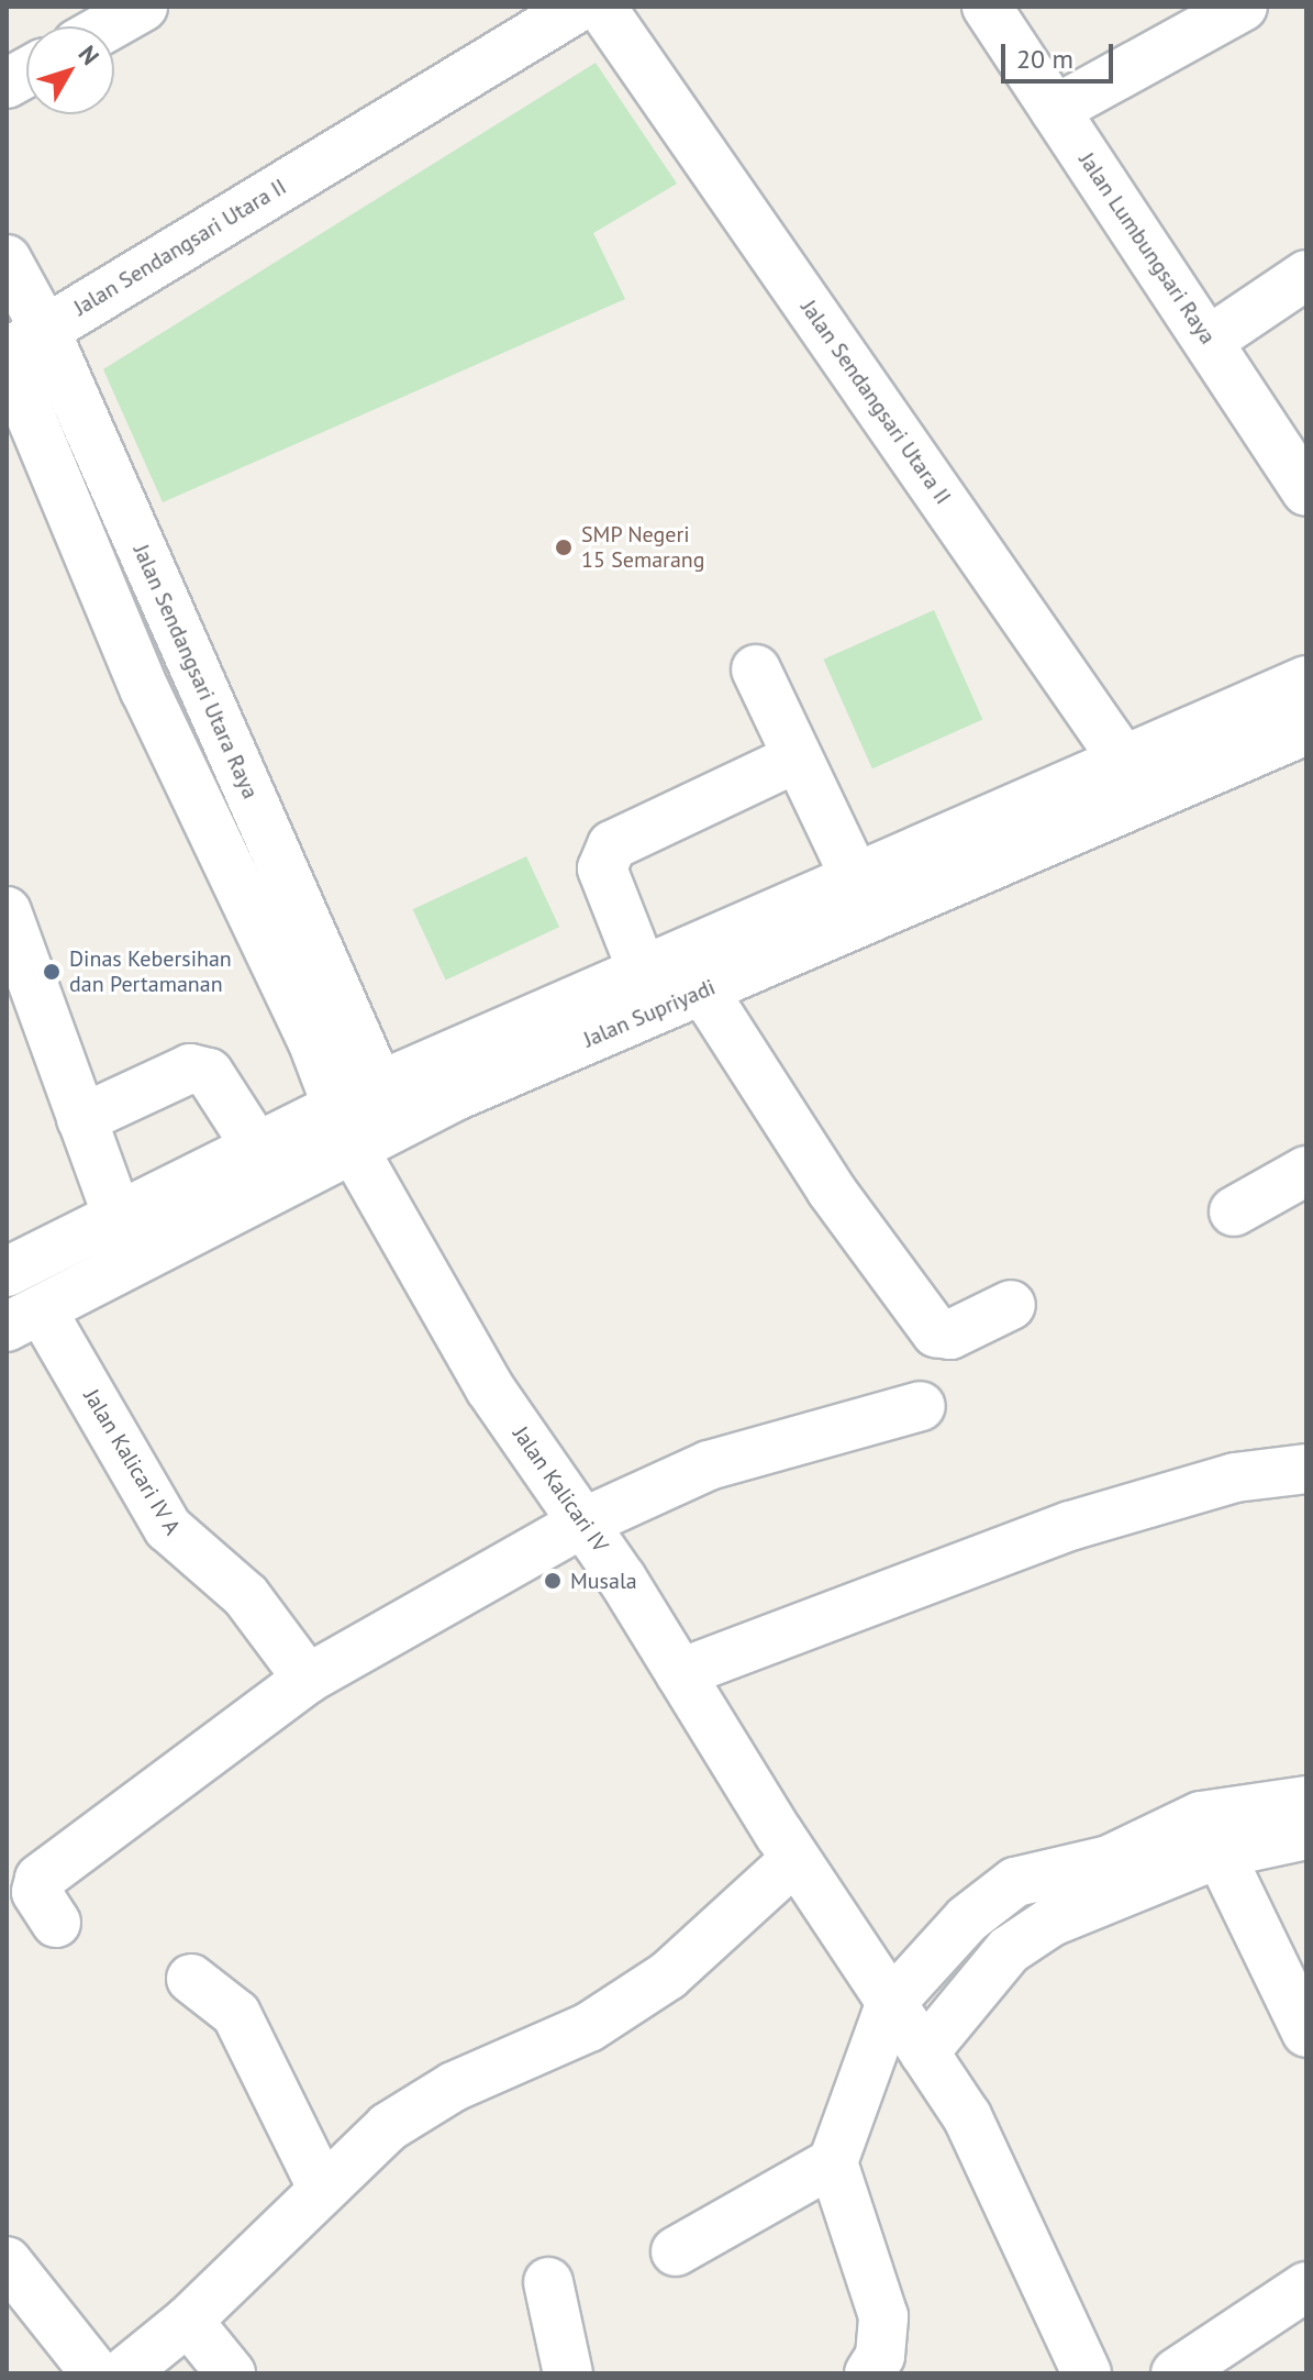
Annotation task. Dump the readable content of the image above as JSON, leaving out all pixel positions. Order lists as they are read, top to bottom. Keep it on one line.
{"streets":{"street":["Jalan Sendangsari Utara II","Jalan Lumbungsari Raya","Jalan Sendangsari Utara Raya","Jalan Supriyadi","Jalan Kalicari IV A","Jalan Kalicari IV"]},"crossings":[["Jalan Sendangsari Utara II","Jalan Sendangsari Utara Raya"],["Jalan Sendangsari Utara II","Jalan Supriyadi"],["Jalan Sendangsari Utara Raya","Jalan Supriyadi"],["Jalan Sendangsari Utara Raya","Jalan Kalicari IV"],["Jalan Supriyadi","Jalan Kalicari IV A"],["Jalan Supriyadi","Jalan Kalicari IV"]],"places":["SMP Negeri 15 Semarang","Dinas Kebersihan dan Pertamanan","Musala"],"scale_bar":"20 m","north":"top right"}
